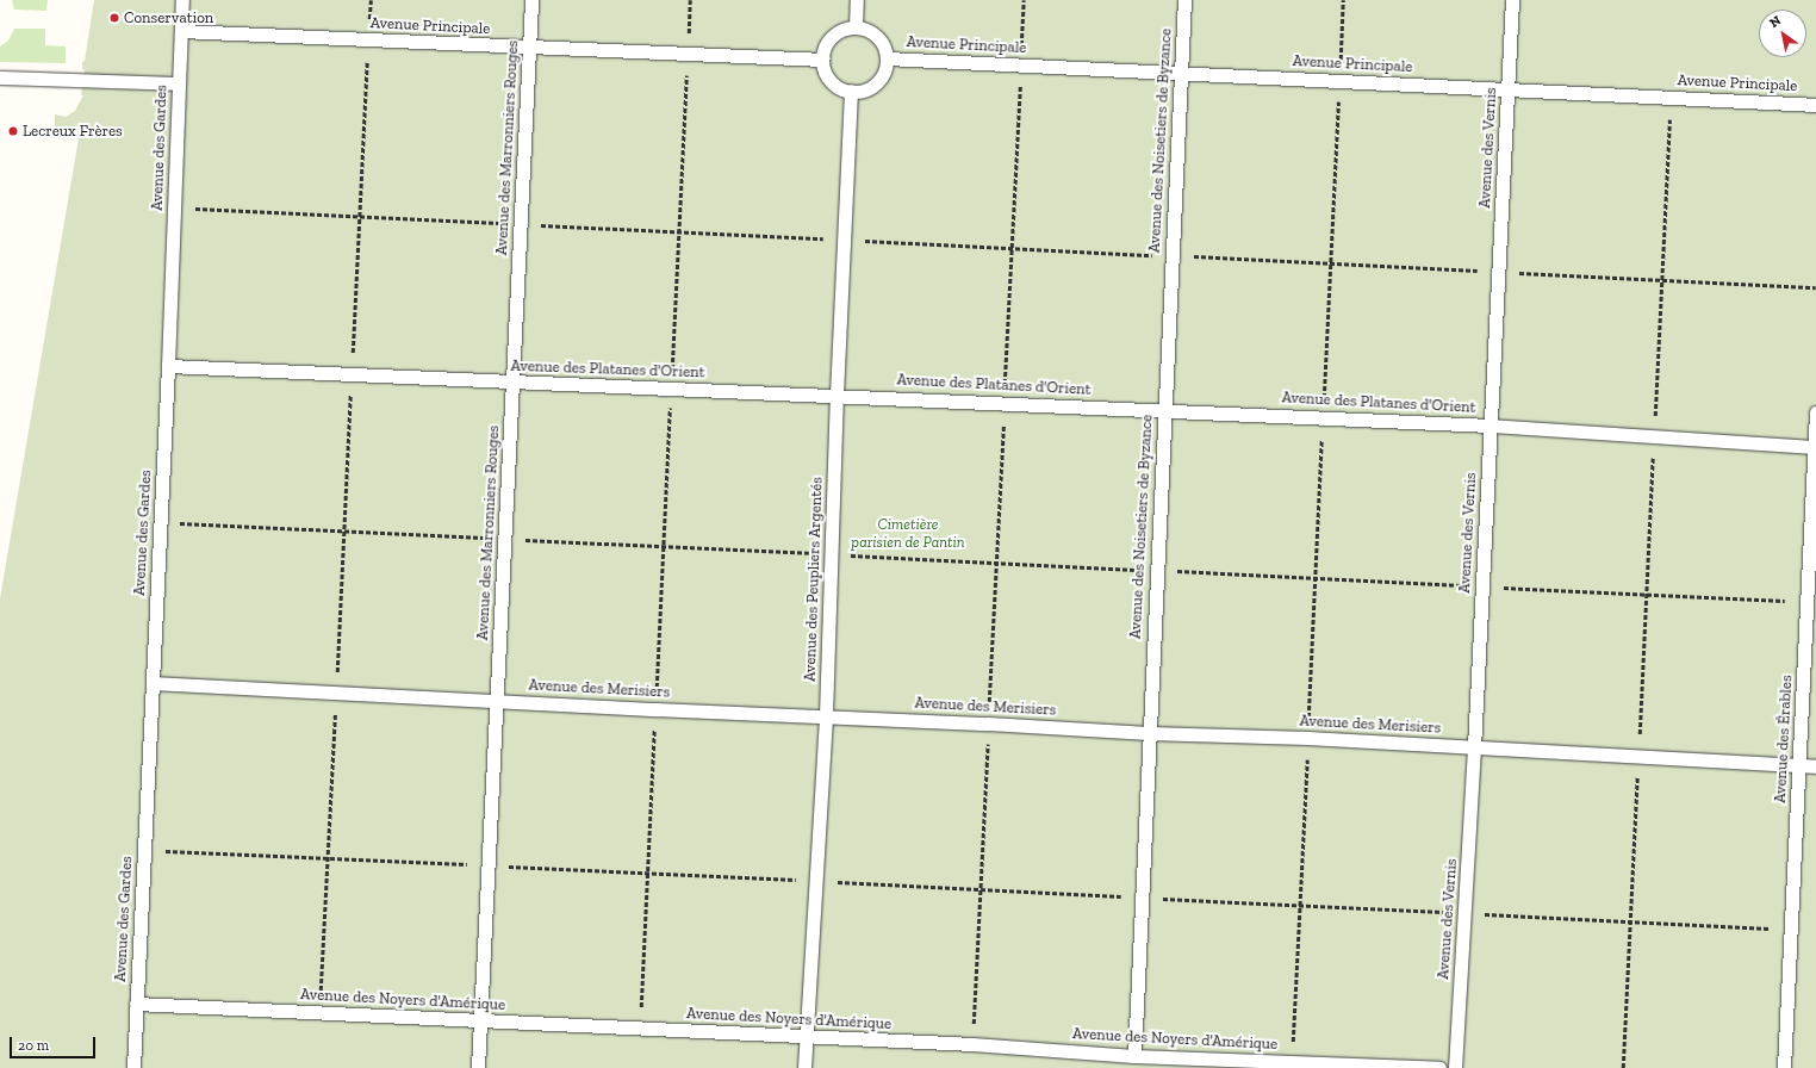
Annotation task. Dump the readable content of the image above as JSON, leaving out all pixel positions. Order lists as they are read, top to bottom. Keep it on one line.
{"streets":{"lane":["Avenue Principale","Avenue des Noisetiers de Byzance","Avenue des Gardes","Avenue des Marronniers Rouges","Avenue des Vernis","Avenue des Platanes d'Orient","Avenue des Peupliers Argentés","Avenue des Merisiers","Avenue des Érables","Avenue des Noyers d'Amérique"]},"crossings":[["Avenue Principale","Avenue des Noisetiers de Byzance"],["Avenue Principale","Avenue des Gardes"],["Avenue Principale","Avenue des Marronniers Rouges"],["Avenue Principale","Avenue des Vernis"],["Avenue Principale","Avenue des Peupliers Argentés"],["Avenue des Noisetiers de Byzance","Avenue des Platanes d'Orient"],["Avenue des Noisetiers de Byzance","Avenue des Merisiers"],["Avenue des Noisetiers de Byzance","Avenue des Noyers d'Amérique"],["Avenue des Gardes","Avenue des Platanes d'Orient"],["Avenue des Gardes","Avenue des Merisiers"],["Avenue des Gardes","Avenue des Noyers d'Amérique"],["Avenue des Marronniers Rouges","Avenue des Platanes d'Orient"],["Avenue des Marronniers Rouges","Avenue des Merisiers"],["Avenue des Marronniers Rouges","Avenue des Noyers d'Amérique"],["Avenue des Vernis","Avenue des Platanes d'Orient"],["Avenue des Vernis","Avenue des Merisiers"],["Avenue des Platanes d'Orient","Avenue des Peupliers Argentés"],["Avenue des Platanes d'Orient","Avenue des Érables"],["Avenue des Peupliers Argentés","Avenue des Merisiers"],["Avenue des Peupliers Argentés","Avenue des Noyers d'Amérique"],["Avenue des Merisiers","Avenue des Érables"]],"parks":["Cimetière parisien de Pantin"],"places":["Conservation","Lecreux Frères"],"scale_bar":"20 m","north":"top left"}
